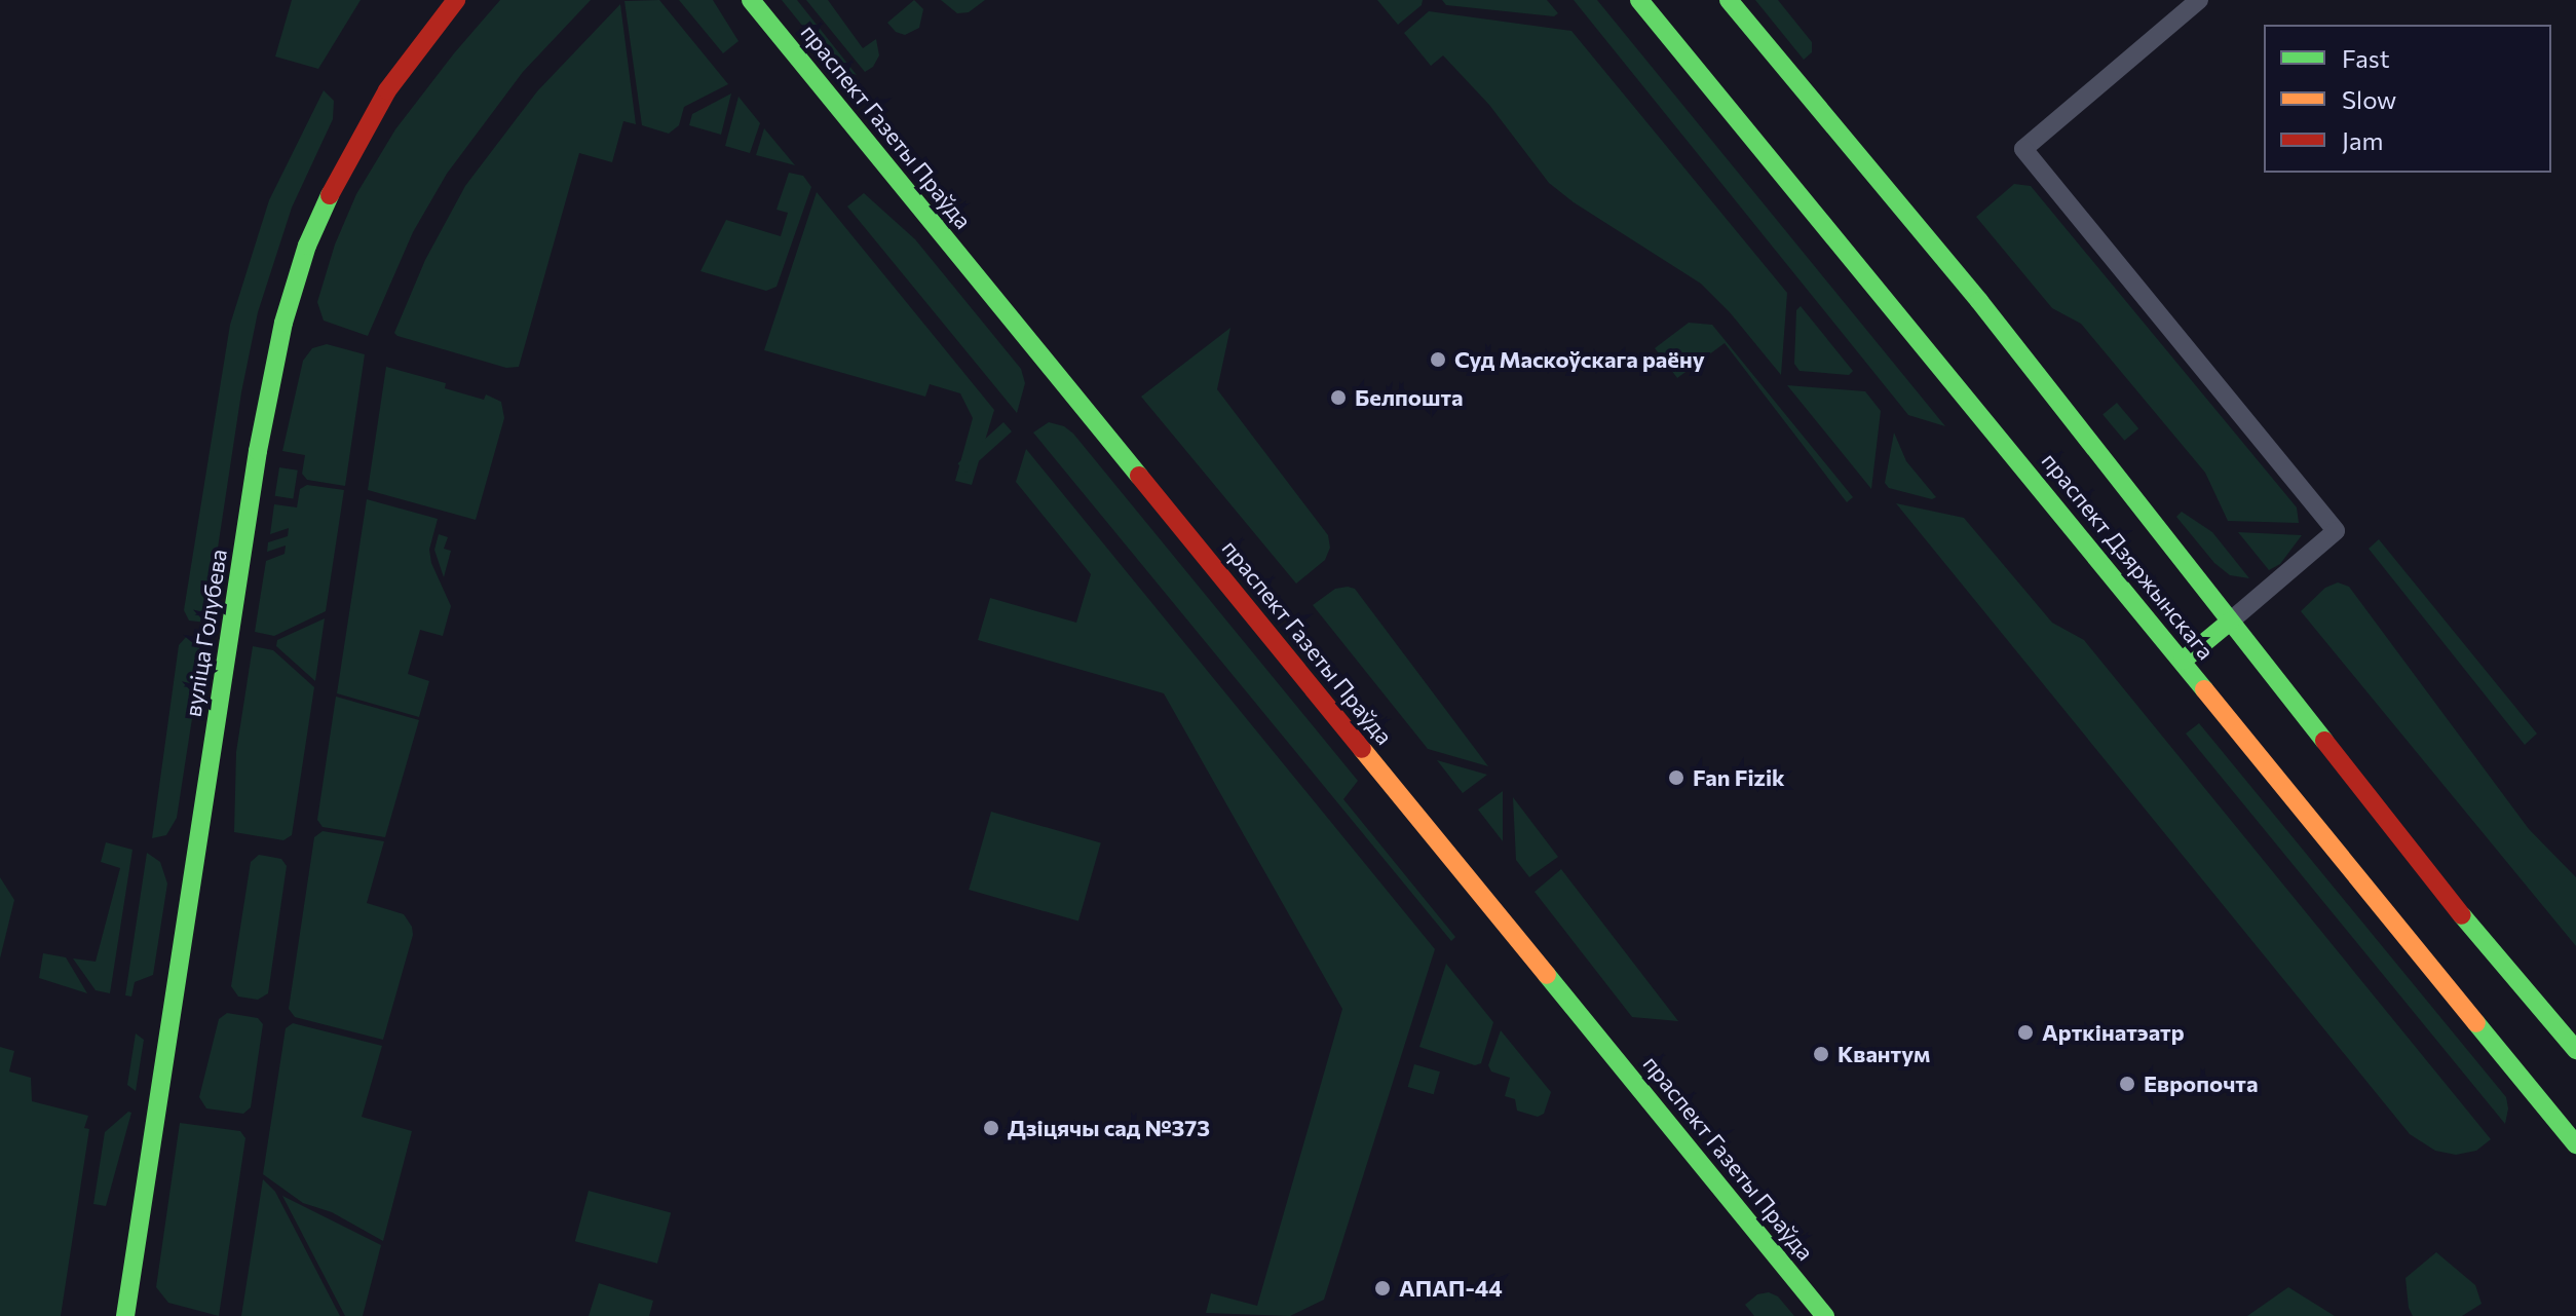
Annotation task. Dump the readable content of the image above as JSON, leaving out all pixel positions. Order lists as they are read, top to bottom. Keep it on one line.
{"streets":{"main road":["праспект Газеты Праўда","праспект Дзяржынскага","вуліца Голубева"]},"places":["Суд Маскоўскага раёну","Белпошта","Fan Fizik","Арткінатэатр","Квантум","Европочта","Дзіцячы сад №373","АПАП-44"],"legend":["Fast","Slow","Jam"]}
